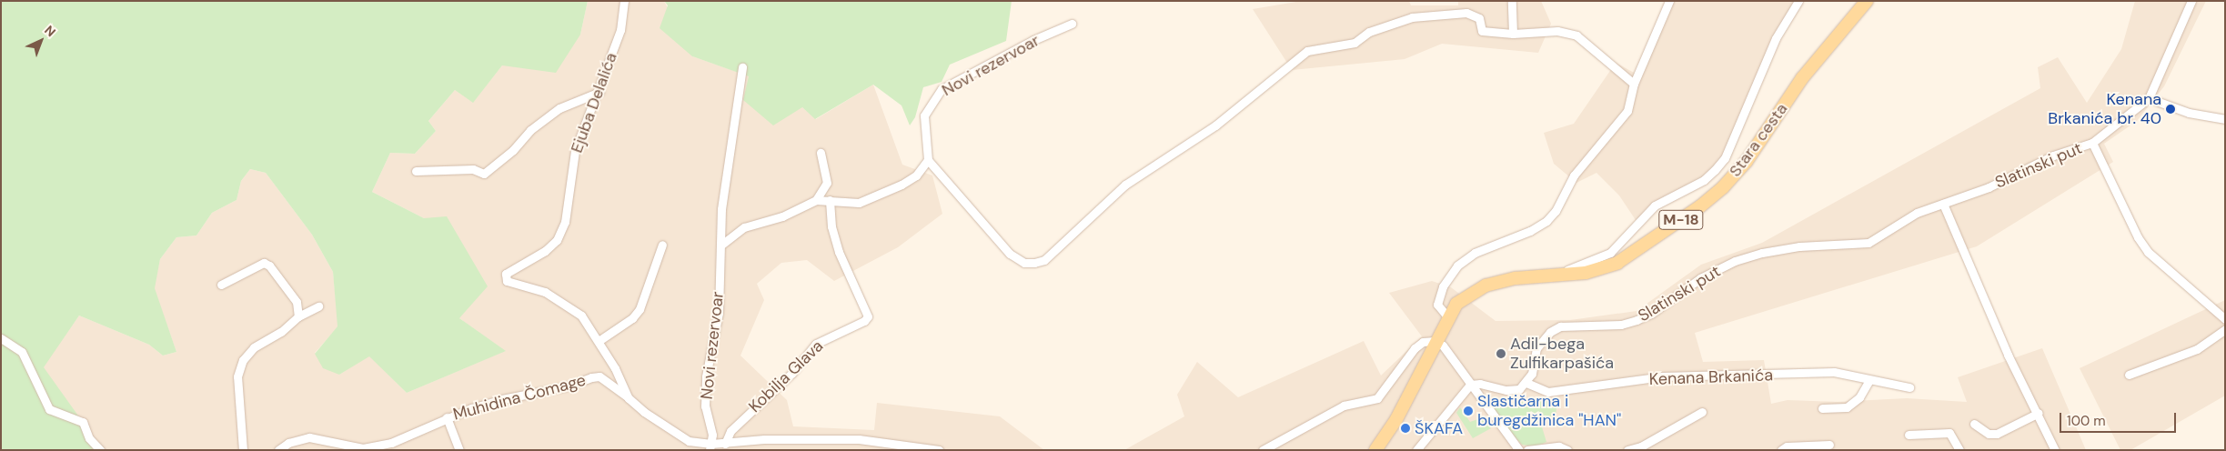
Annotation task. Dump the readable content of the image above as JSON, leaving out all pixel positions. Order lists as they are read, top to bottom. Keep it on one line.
{"streets":{"main road":["Stara cesta","M-18"],"street":["Novi rezervoar","Ejuba Delalića","Slatinski put","Kobilja Glava","Kenana Brkanića","Muhidina Čomage"]},"crossings":[["Novi rezervoar","Ejuba Delalića"],["Novi rezervoar","Kobilja Glava"],["Ejuba Delalića","Kobilja Glava"],["Ejuba Delalića","Muhidina Čomage"],["Stara cesta","M-18"],["Slatinski put","Kenana Brkanića"]],"places":["Kenana Brkanića br. 40","Adil-bega Zulfikarpašića","Slastičarna i buregdžinica \"HAN\"","ŠKAFA"],"scale_bar":"100 m","north":"top right"}
